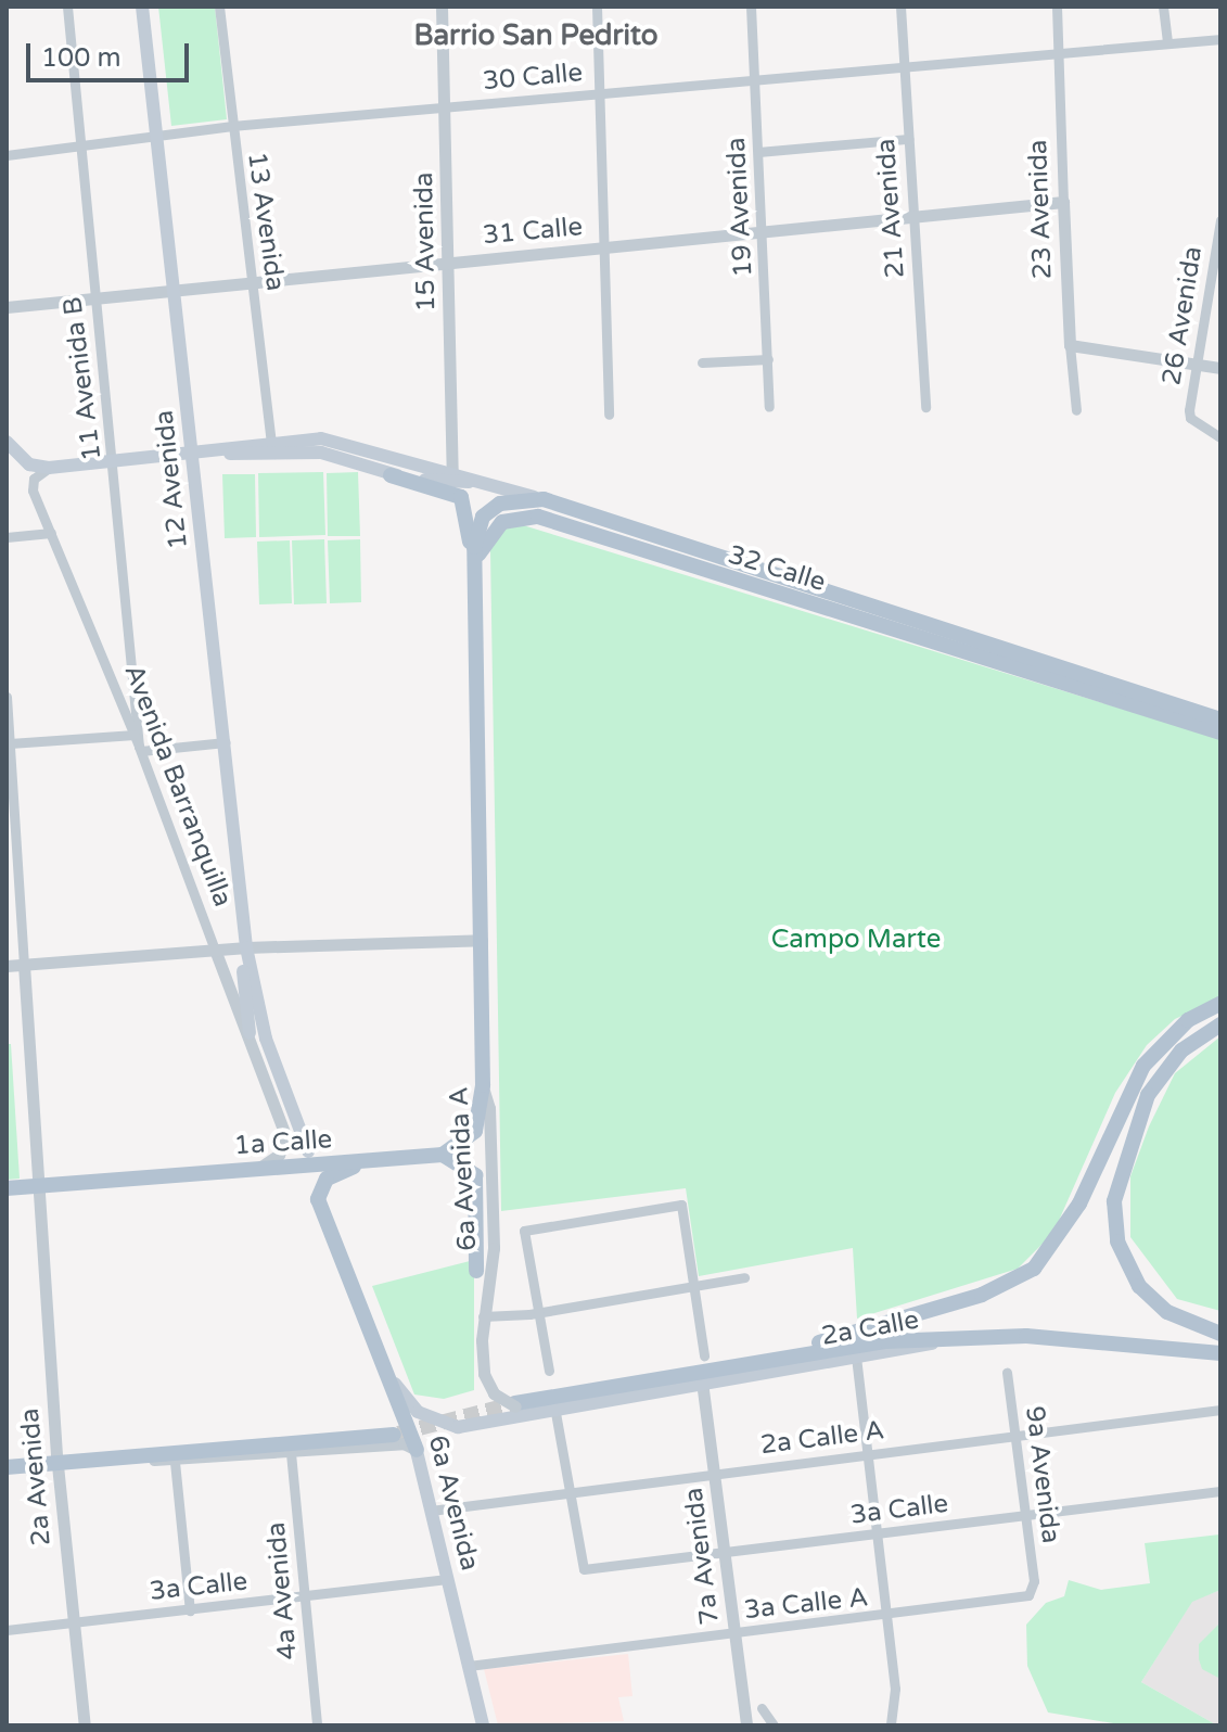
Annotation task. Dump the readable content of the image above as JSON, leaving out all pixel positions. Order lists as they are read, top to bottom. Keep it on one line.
{"streets":{"main road":["12 Avenida","32 Calle","1a Calle","6a Avenida A","2a Calle","6a Avenida"],"street":["30 Calle","19 Avenida","21 Avenida","23 Avenida","13 Avenida","31 Calle","15 Avenida","26 Avenida","11 Avenida B","Avenida Barranquilla","2a Calle A","9a Avenida","2a Avenida","3a Calle","7a Avenida","4a Avenida","3a Calle A"]},"crossings":[["30 Calle","19 Avenida"],["30 Calle","21 Avenida"],["30 Calle","23 Avenida"],["30 Calle","13 Avenida"],["30 Calle","15 Avenida"],["30 Calle","11 Avenida B"],["30 Calle","12 Avenida"],["19 Avenida","31 Calle"],["21 Avenida","31 Calle"],["23 Avenida","31 Calle"],["13 Avenida","31 Calle"],["13 Avenida","32 Calle"],["31 Calle","15 Avenida"],["31 Calle","11 Avenida B"],["31 Calle","12 Avenida"],["15 Avenida","32 Calle"],["11 Avenida B","32 Calle"],["11 Avenida B","Avenida Barranquilla"],["12 Avenida","32 Calle"],["32 Calle","Avenida Barranquilla"],["Avenida Barranquilla","1a Calle"],["1a Calle","2a Avenida"],["6a Avenida A","2a Calle"],["2a Calle","6a Avenida"],["2a Calle","7a Avenida"],["2a Calle A","9a Avenida"],["2a Calle A","6a Avenida"],["2a Calle A","3a Calle"],["2a Calle A","7a Avenida"],["9a Avenida","3a Calle"],["9a Avenida","3a Calle A"],["2a Avenida","3a Calle"],["6a Avenida","3a Calle"],["6a Avenida","3a Calle A"],["3a Calle","7a Avenida"],["3a Calle","4a Avenida"],["7a Avenida","3a Calle A"]],"districts":["Barrio San Pedrito"],"parks":["Campo Marte"],"scale_bar":"100 m"}
